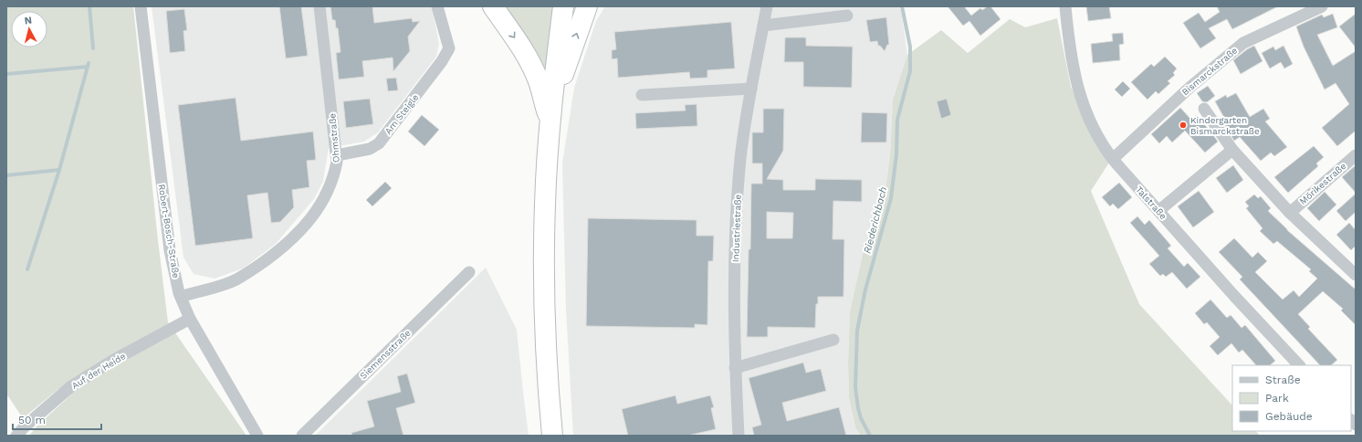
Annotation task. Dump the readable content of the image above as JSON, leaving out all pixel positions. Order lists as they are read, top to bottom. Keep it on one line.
{"streets":{"street":["Bismarckstraße","Am Steigle","Ohmstraße","Mörikestraße","Talstraße","Industriestraße","Robert-Bosch-Straße","Siemensstraße","Auf der Heide"]},"crossings":[["Bismarckstraße","Talstraße"],["Am Steigle","Ohmstraße"],["Ohmstraße","Robert-Bosch-Straße"],["Robert-Bosch-Straße","Auf der Heide"]],"water":["Riederichbach"],"places":["Kindergarten Bismarckstraße"],"legend":["Straße","Park","Gebäude"],"scale_bar":"50 m","north":"top"}
